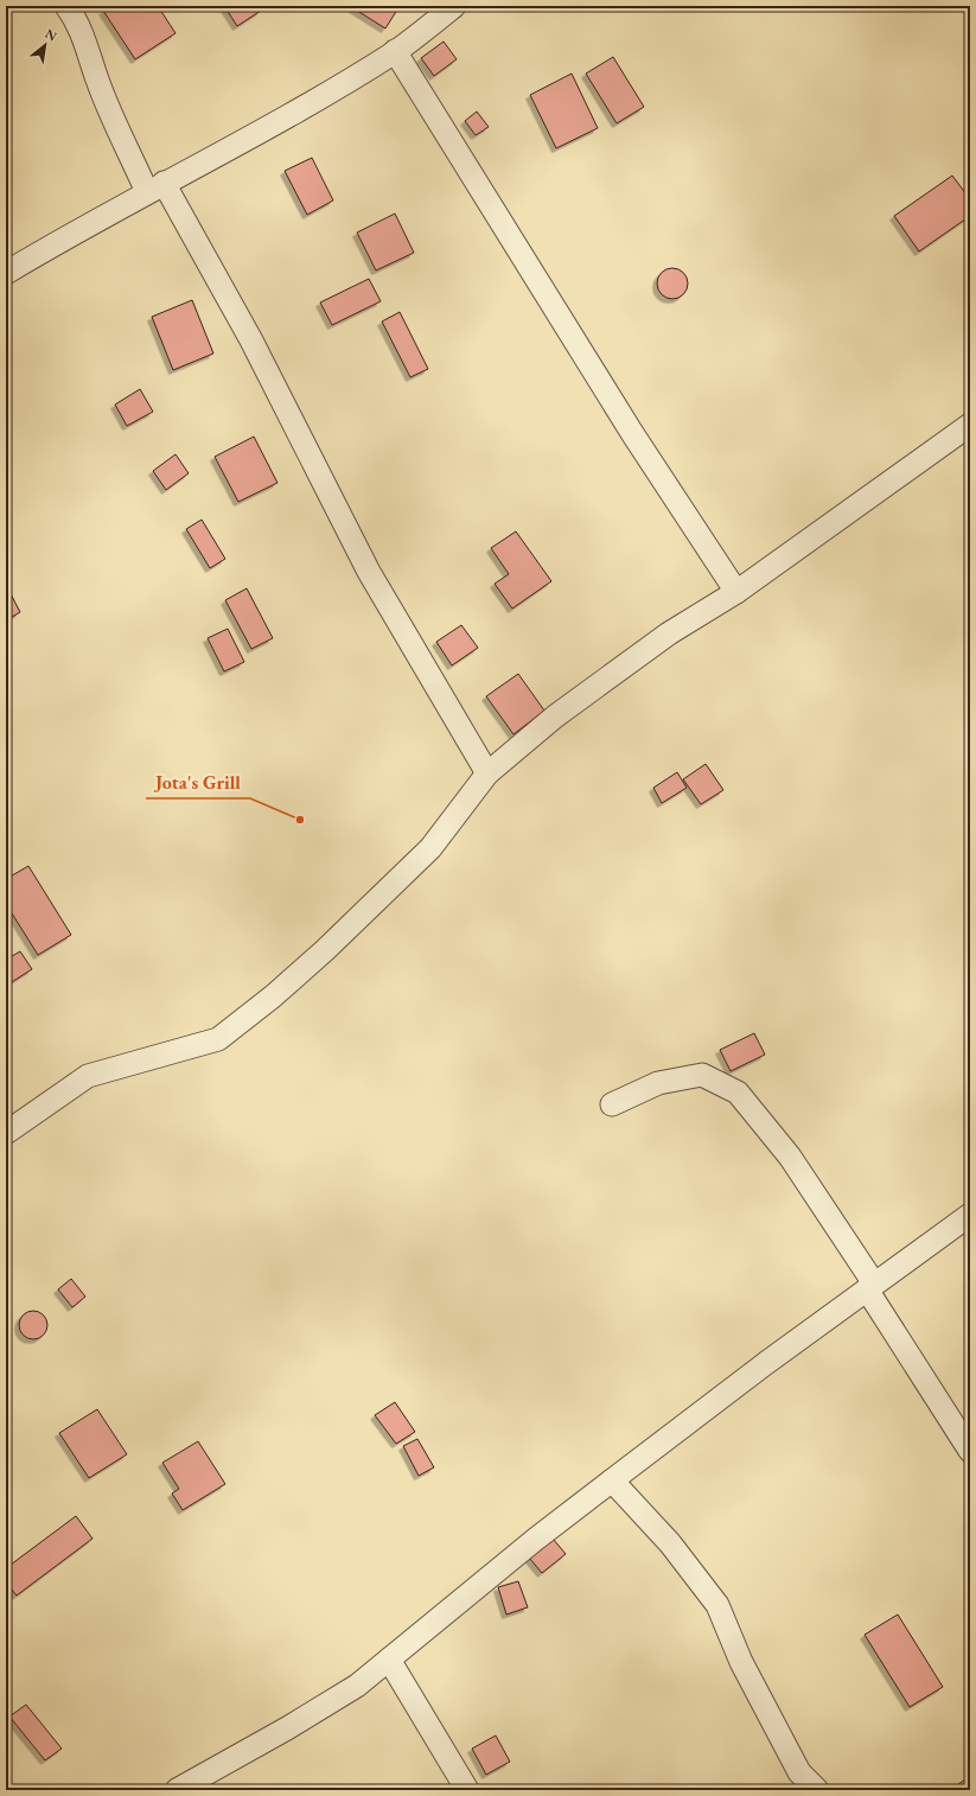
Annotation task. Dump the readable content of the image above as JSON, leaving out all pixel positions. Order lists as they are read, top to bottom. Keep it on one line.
{"places":["Jota's Grill"],"north":"top right"}
